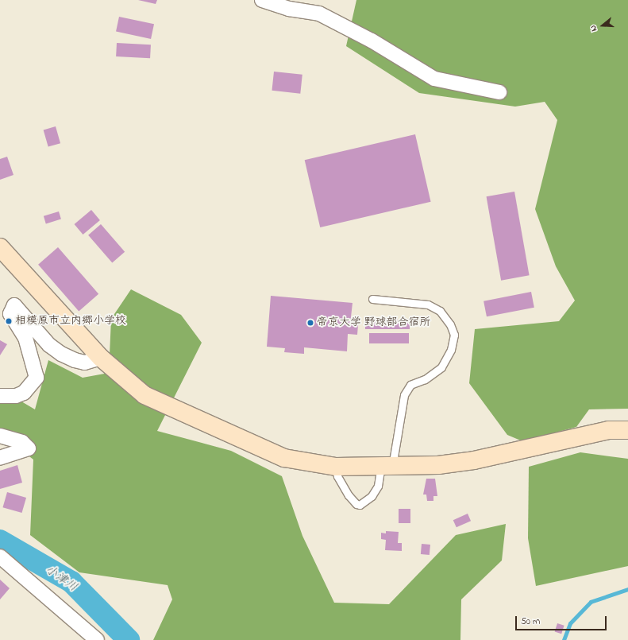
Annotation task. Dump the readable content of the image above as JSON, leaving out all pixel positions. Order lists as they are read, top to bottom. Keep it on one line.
{"water":["小津川"],"places":["相模原市立内郷小学校","帝京大学 野球部合宿所"],"scale_bar":"50 m","north":"left"}
